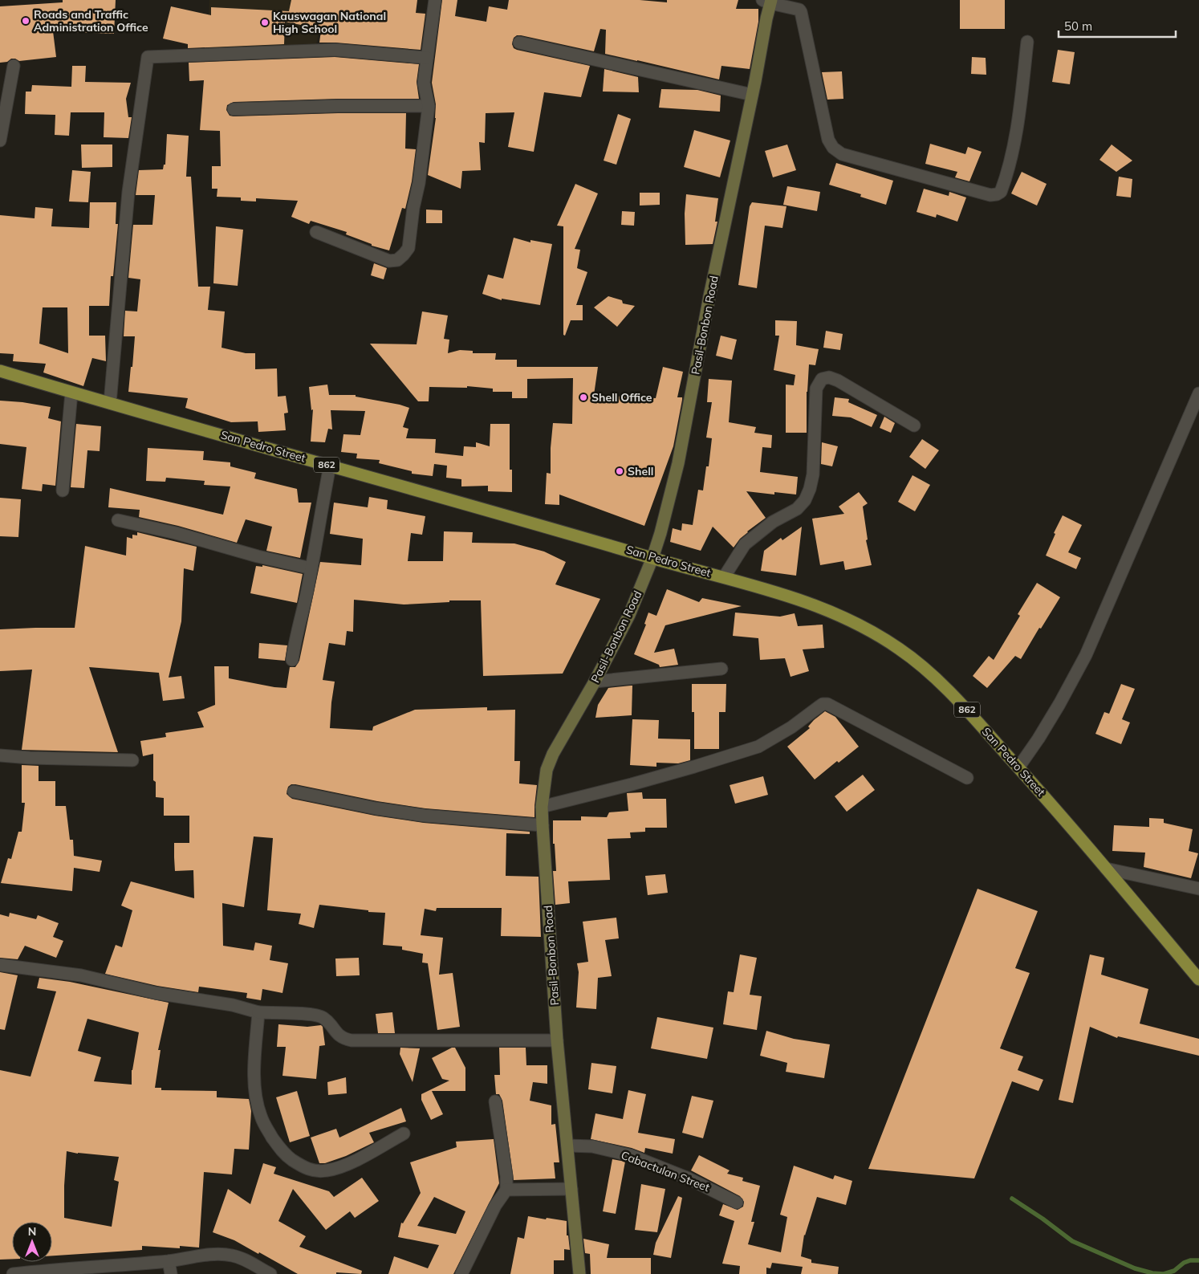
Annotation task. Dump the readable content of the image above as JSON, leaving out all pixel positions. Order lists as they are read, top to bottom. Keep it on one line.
{"streets":{"main road":["San Pedro Street","862"],"street":["Pasil-Bonbon Road","Cabactulan Street"]},"crossings":[["Pasil-Bonbon Road","San Pedro Street"],["Pasil-Bonbon Road","Cabactulan Street"]],"places":["Roads and Traffic Administration Office","Kauswagan National High School","Shell Office","Shell"],"scale_bar":"50 m","north":"top"}
